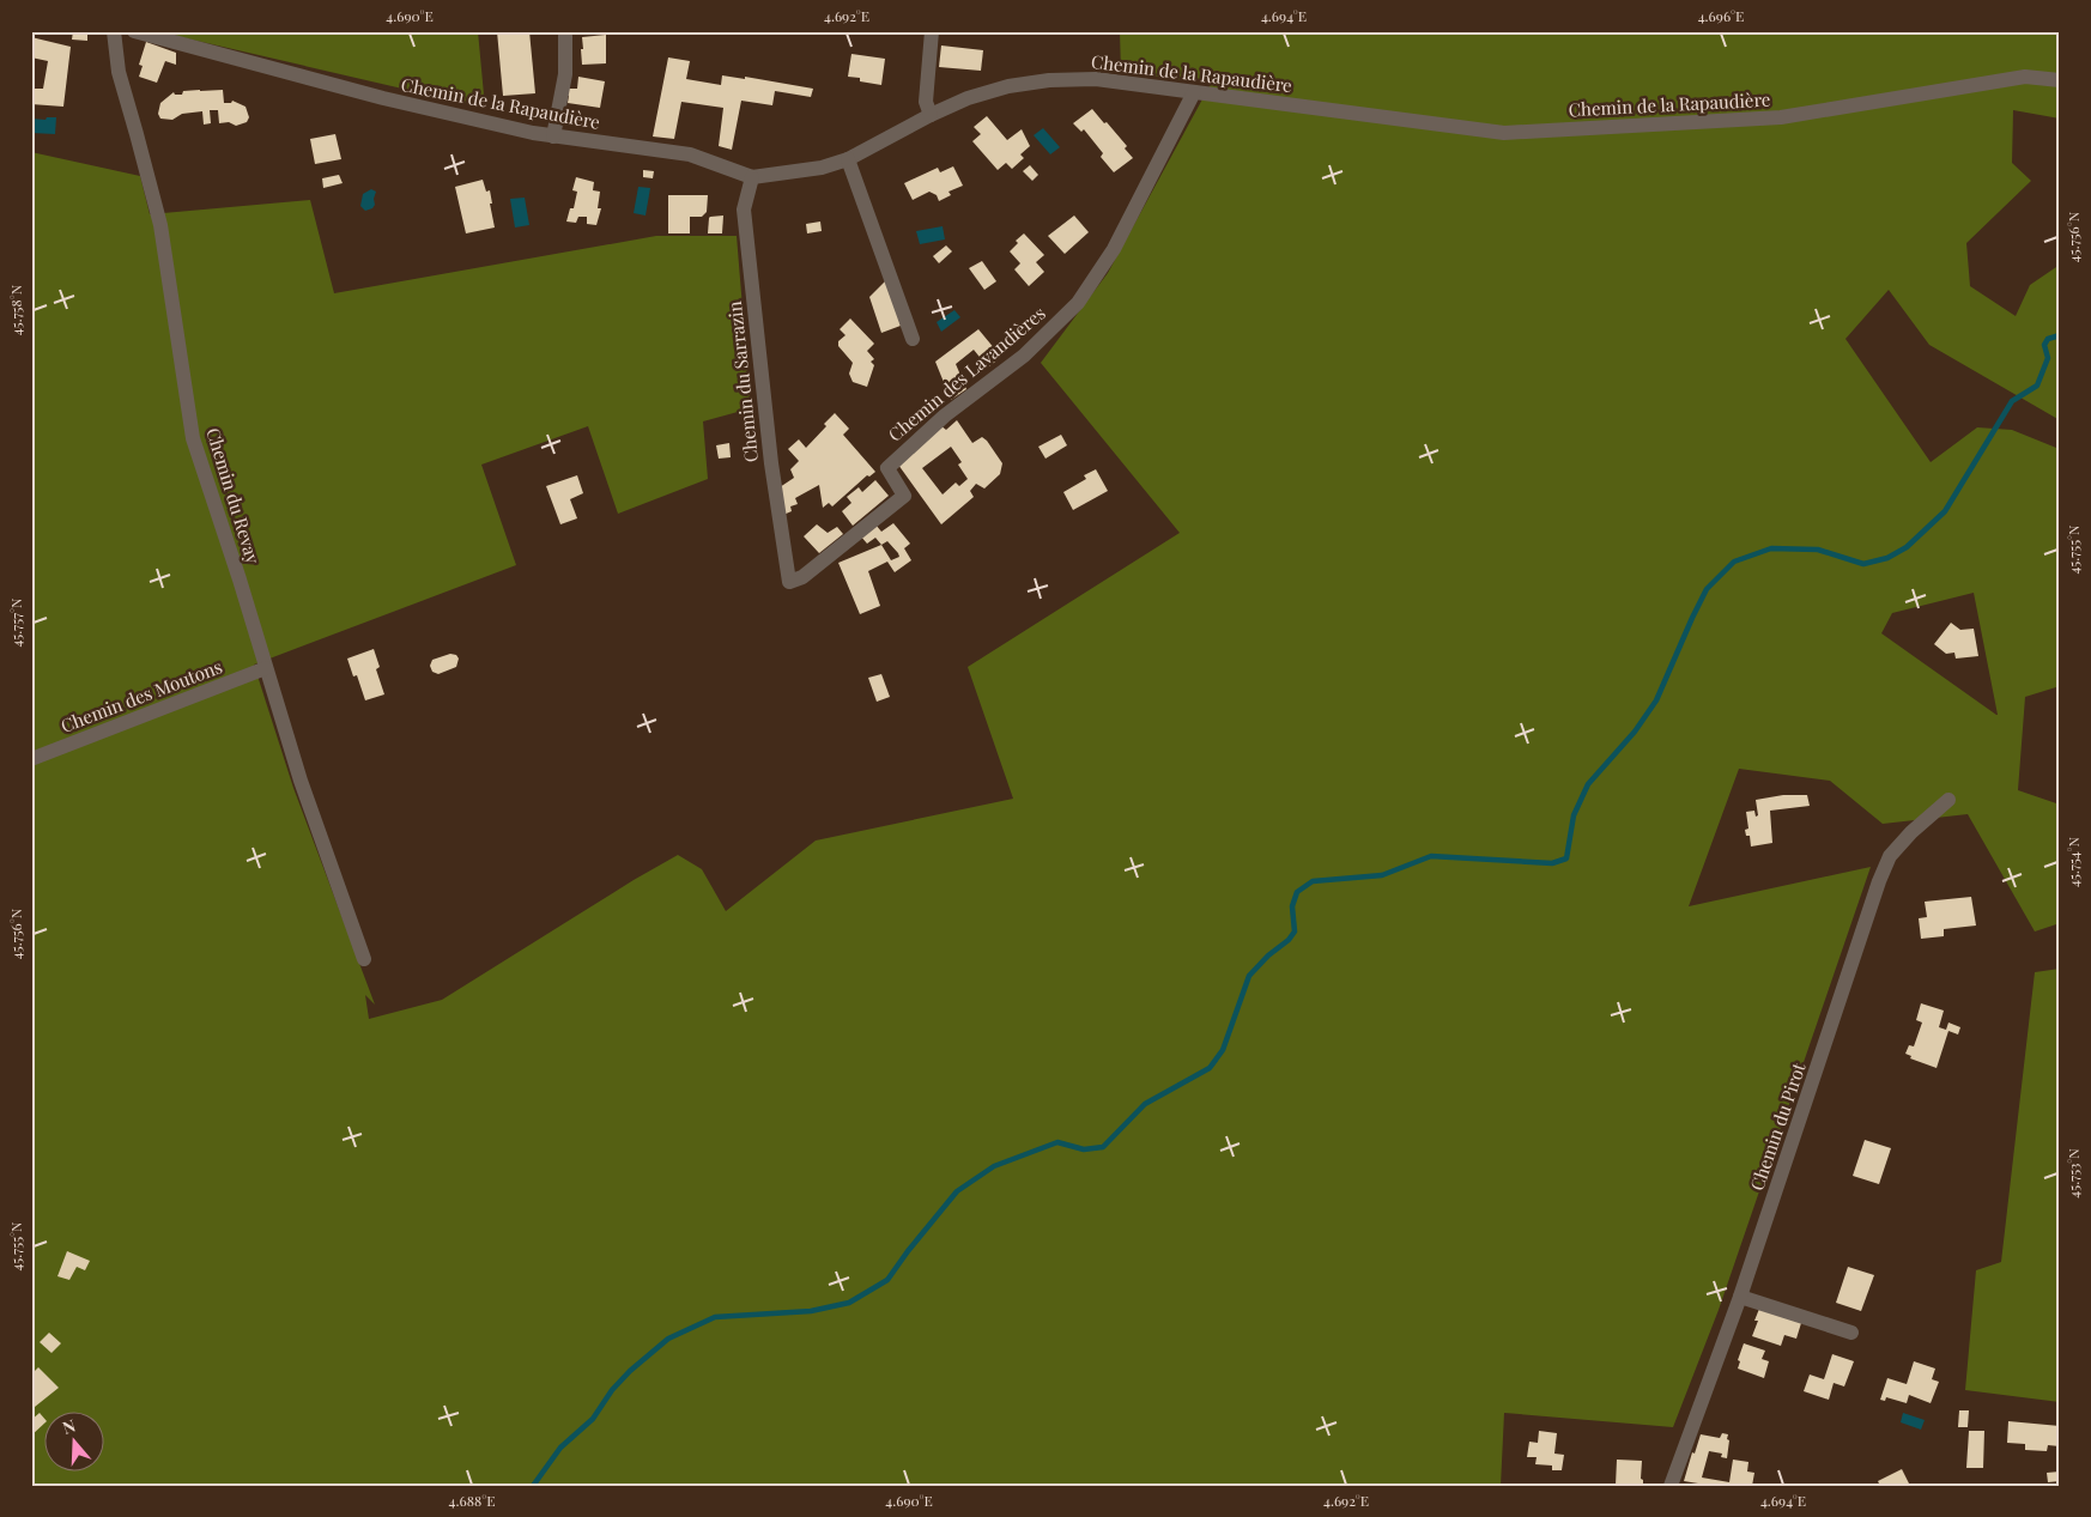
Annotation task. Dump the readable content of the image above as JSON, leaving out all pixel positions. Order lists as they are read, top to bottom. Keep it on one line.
{"streets":{"street":["Chemin de la Rapaudière","Chemin des Lavandières","Chemin du Sarrazin","Chemin du Revay","Chemin des Moutons","Chemin du Pirot"]},"crossings":[["Chemin de la Rapaudière","Chemin des Lavandières"],["Chemin de la Rapaudière","Chemin du Sarrazin"],["Chemin des Lavandières","Chemin du Sarrazin"],["Chemin du Revay","Chemin des Moutons"]],"north":"top","coordinates":["4.690°E","4.692°E","4.694°E","4.696°E","45.756°N","45.758°N","45.755°N","45.757°N","45.754°N","45.753°N","4.688°E"]}
